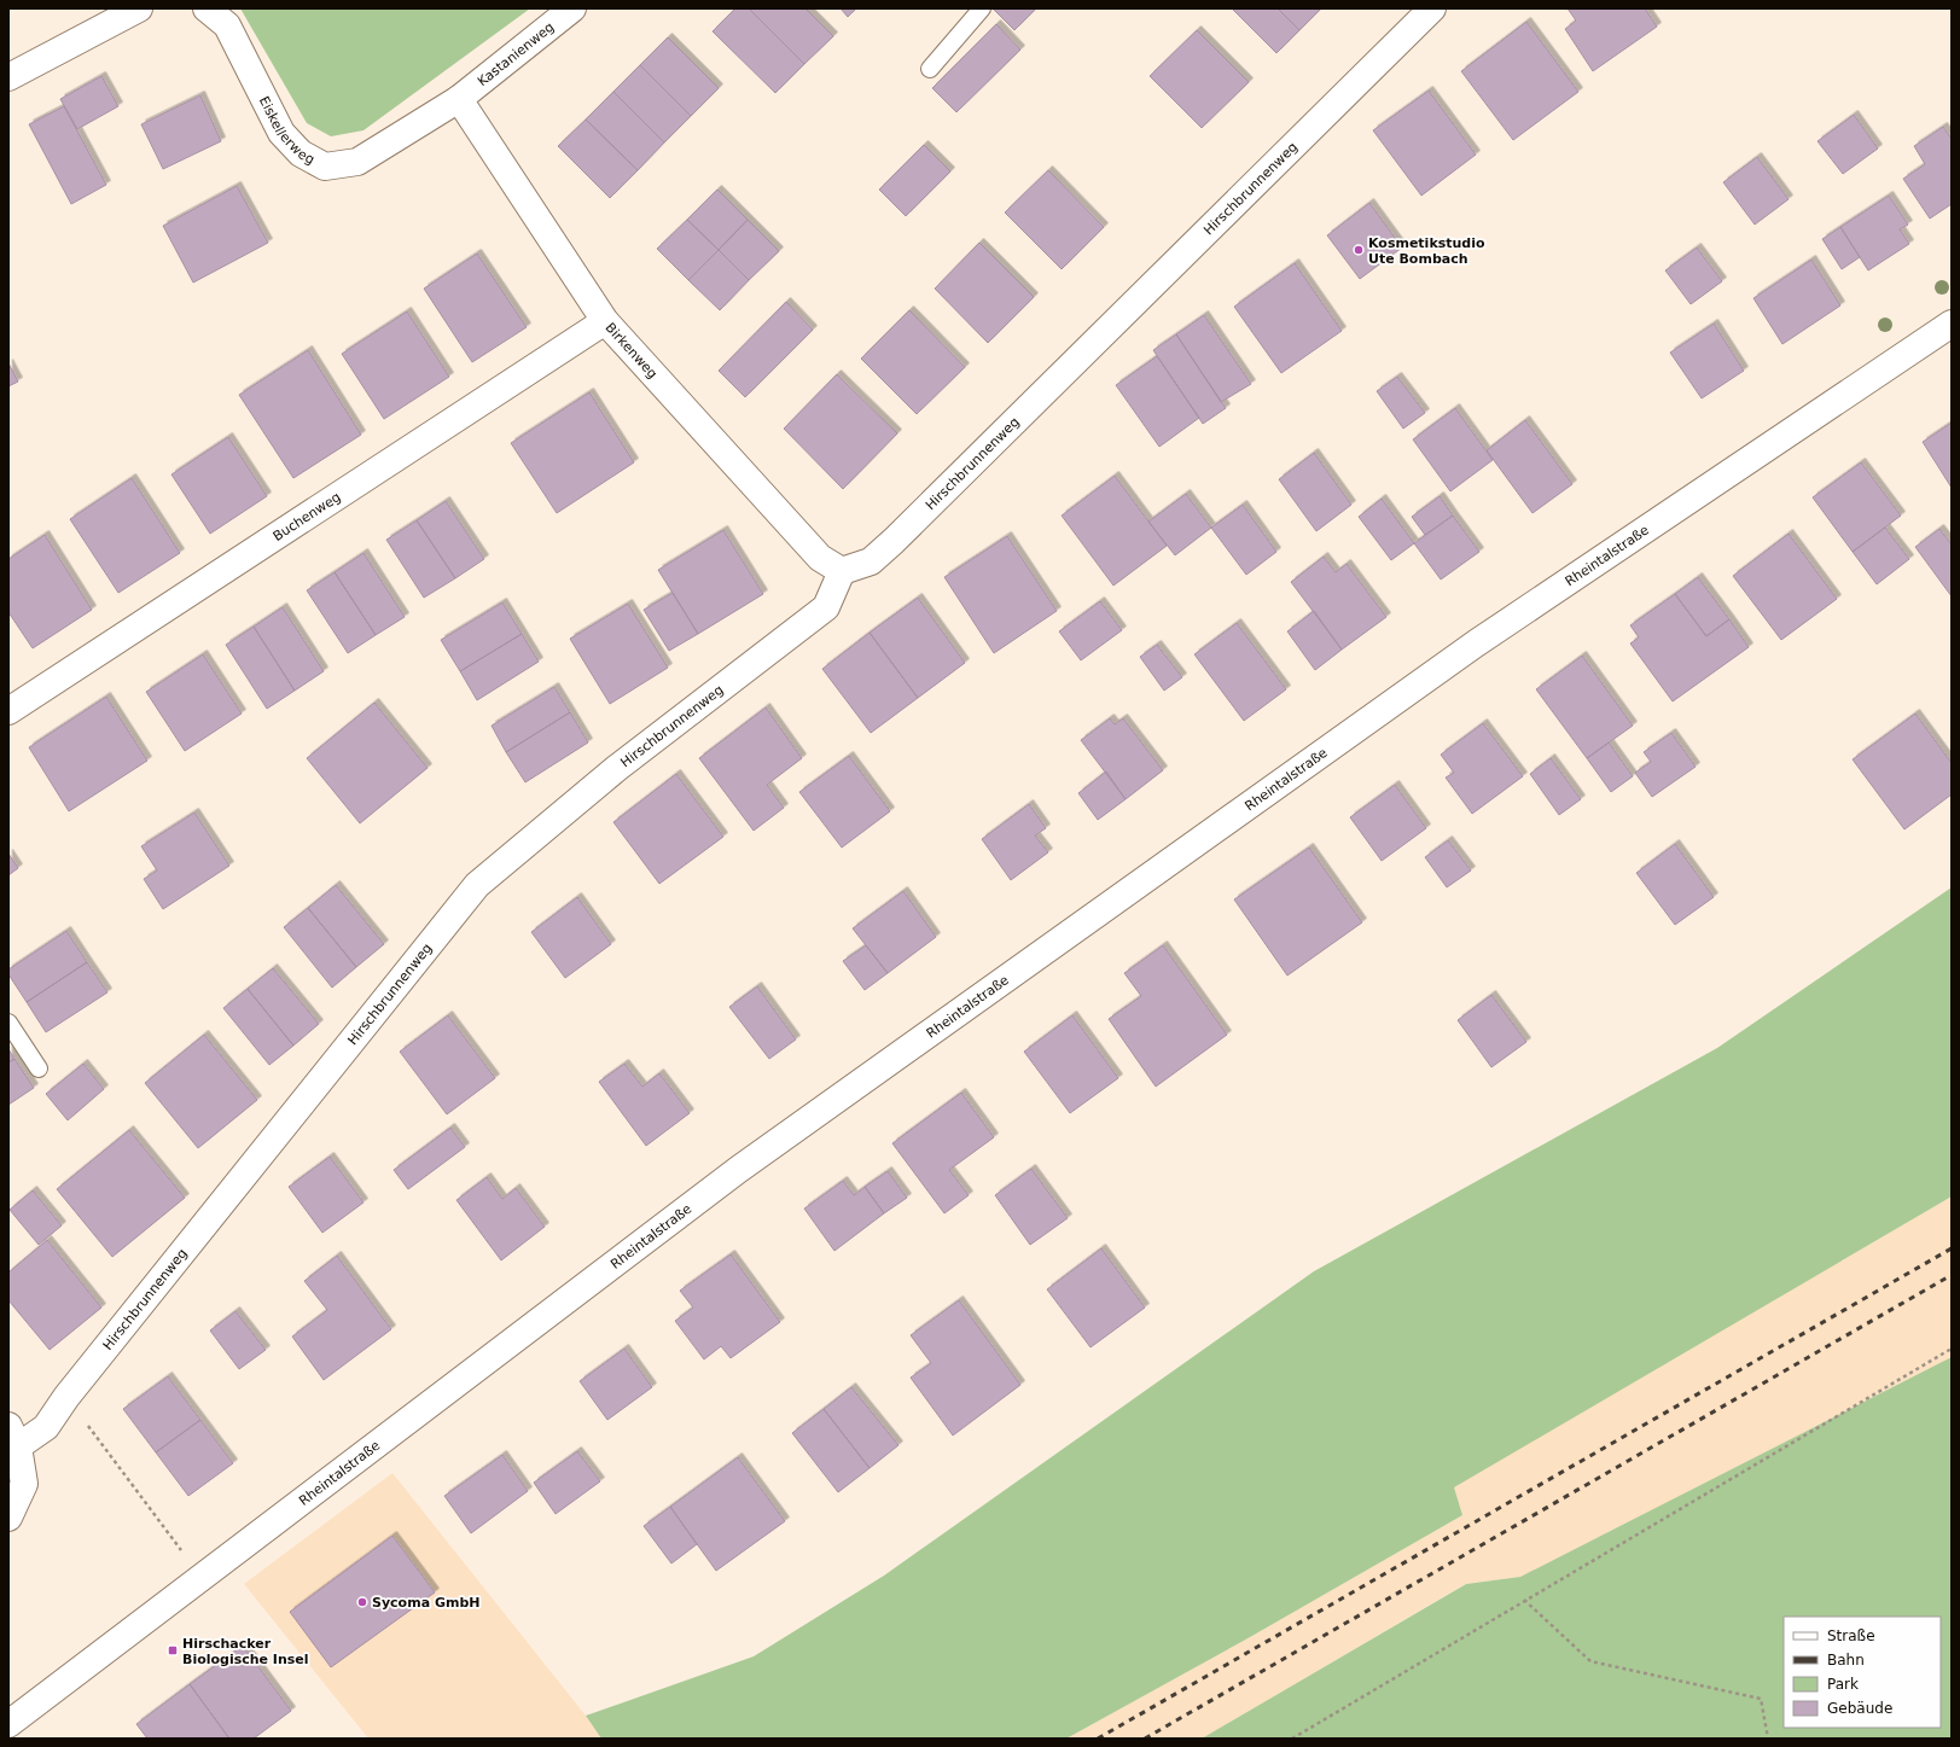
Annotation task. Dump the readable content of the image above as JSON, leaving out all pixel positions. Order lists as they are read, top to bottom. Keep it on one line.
{"streets":{"street":["Kastanienweg","Eiskellerweg","Hirschbrunnenweg","Birkenweg","Buchenweg","Rheintalstraße"]},"crossings":[["Kastanienweg","Eiskellerweg"],["Kastanienweg","Birkenweg"],["Eiskellerweg","Birkenweg"],["Hirschbrunnenweg","Birkenweg"],["Birkenweg","Buchenweg"]],"places":{"other":["Kosmetikstudio Ute Bombach","Sycoma GmbH"],"transit":["Hirschacker Biologische Insel"]},"legend":["Straße","Bahn","Park","Gebäude"]}
